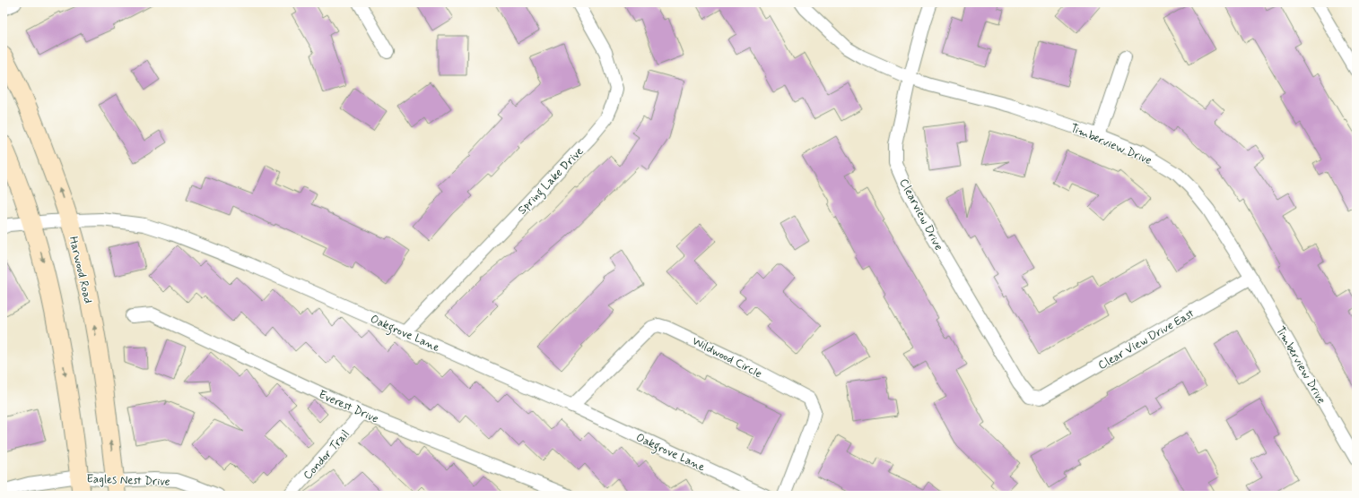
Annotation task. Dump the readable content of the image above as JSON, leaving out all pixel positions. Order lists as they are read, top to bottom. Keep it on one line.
{"streets":{"main road":["Harwood Road"],"street":["Timberview Drive","Spring Lake Drive","Clearview Drive","Oakgrove Lane","Clear View Drive East","Wildwood Circle","Everest Drive","Condor Trail","Eagles Nest Drive"]},"crossings":[["Timberview Drive","Clearview Drive"],["Timberview Drive","Clear View Drive East"],["Spring Lake Drive","Oakgrove Lane"],["Clearview Drive","Clear View Drive East"],["Harwood Road","Oakgrove Lane"],["Harwood Road","Eagles Nest Drive"],["Oakgrove Lane","Wildwood Circle"],["Everest Drive","Condor Trail"]]}
